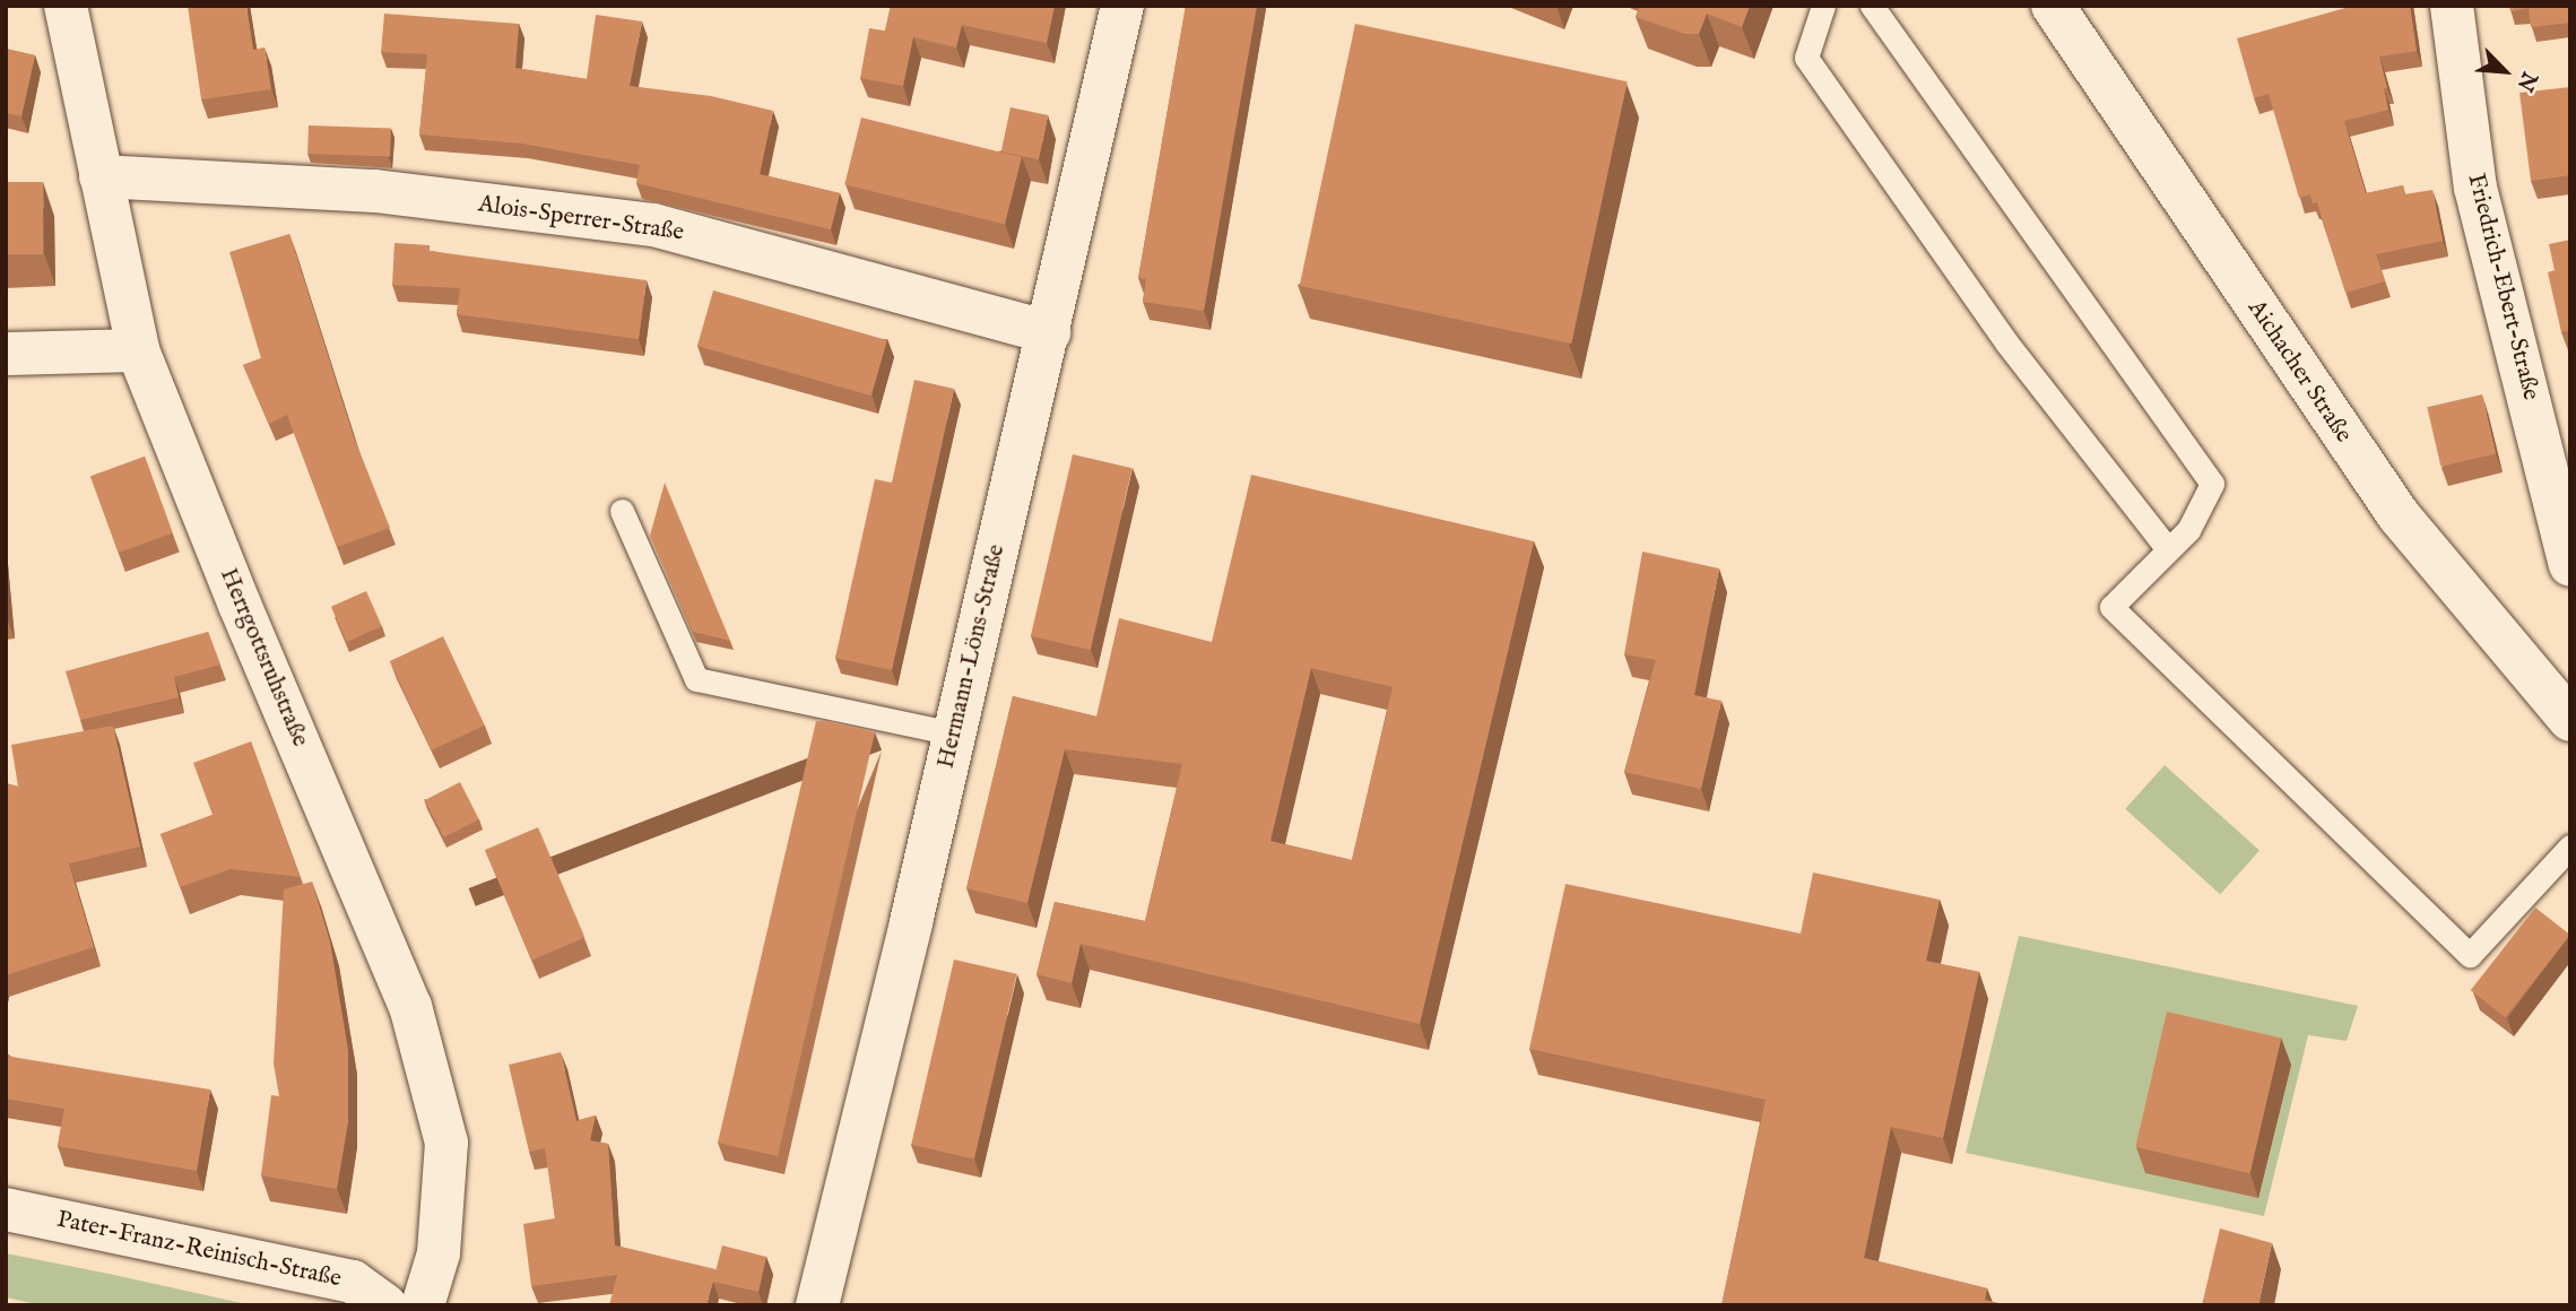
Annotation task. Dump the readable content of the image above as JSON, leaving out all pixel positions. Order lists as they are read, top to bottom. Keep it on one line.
{"streets":{"street":["Alois-Sperrer-Straße","Friedrich-Ebert-Straße","Aichacher Straße","Hermann-Löns-Straße","Herrgottsruhstraße","Pater-Franz-Reinisch-Straße"]},"crossings":[["Alois-Sperrer-Straße","Hermann-Löns-Straße"],["Alois-Sperrer-Straße","Herrgottsruhstraße"]],"north":"bottom right"}
